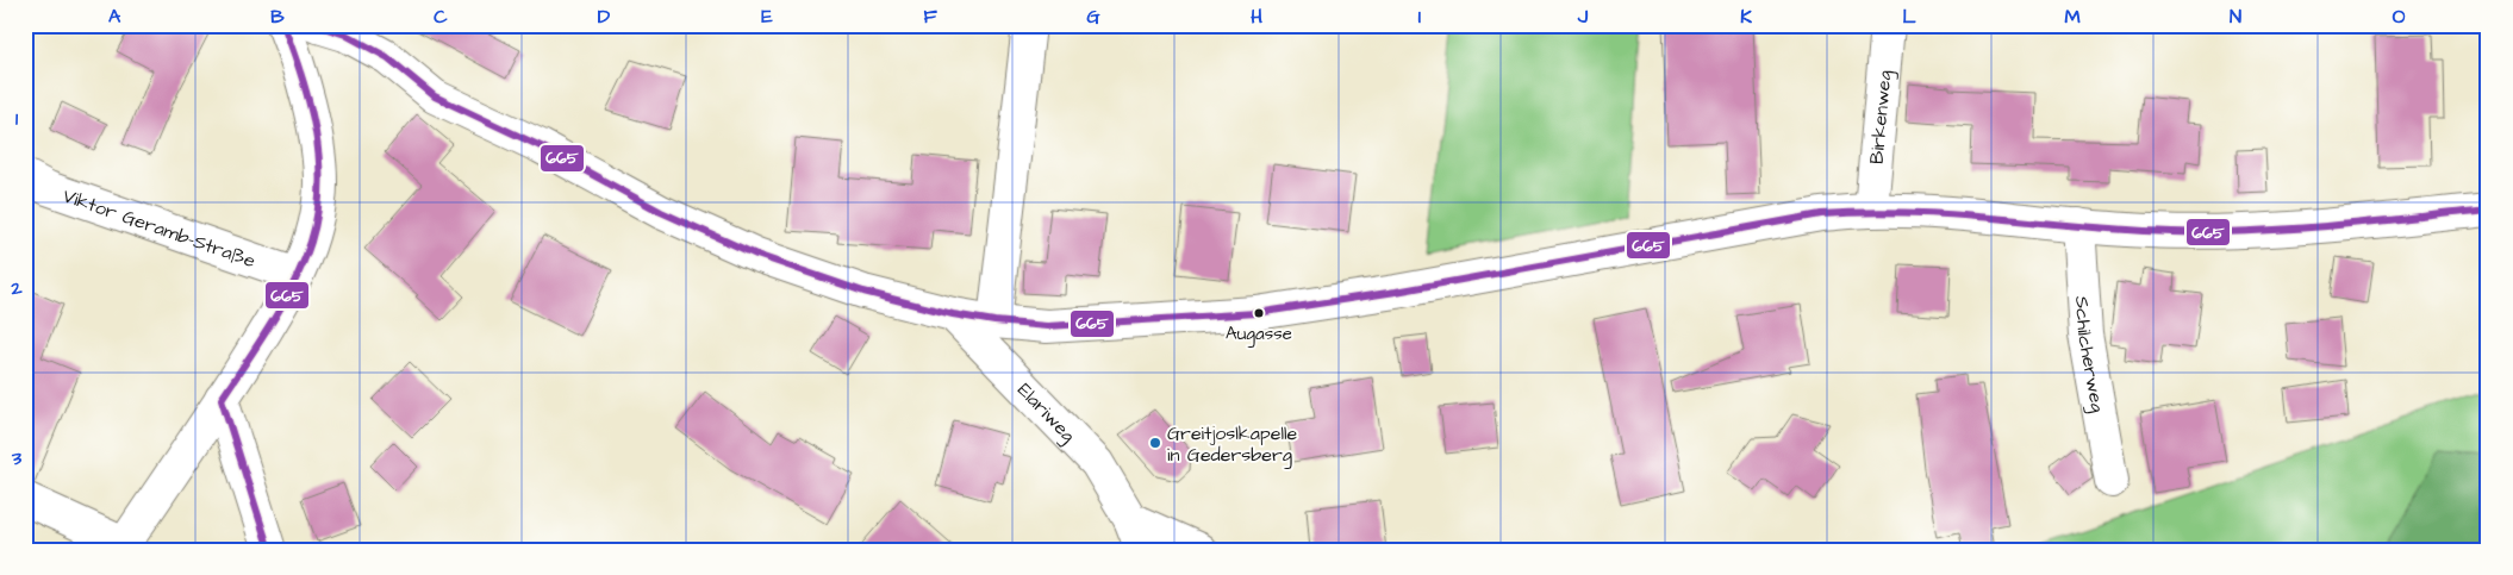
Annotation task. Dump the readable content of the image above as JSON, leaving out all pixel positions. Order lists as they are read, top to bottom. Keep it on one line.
{"streets":{"street":["Birkenweg","Viktor Geramb-Straße","Schilcherweg","Elariweg"]},"places":["Augasse","Greitjoslkapelle in Gedersberg"],"lines":["transit line 665"],"grid":{"columns":["A","B","C","D","E","F","G","H","I","J","K","L","M","N","O"],"rows":["1","2","3"]}}
